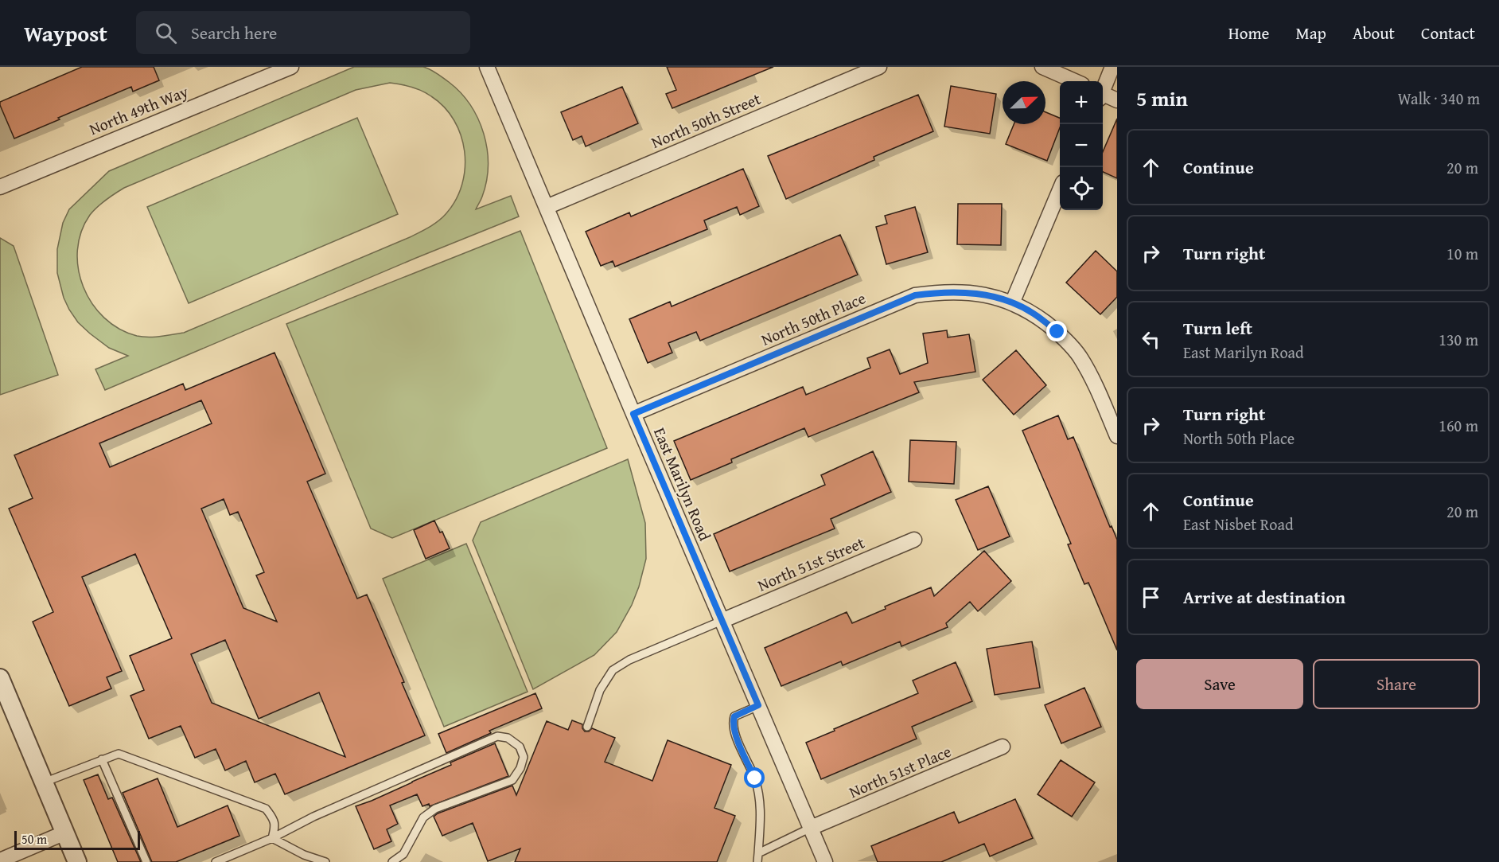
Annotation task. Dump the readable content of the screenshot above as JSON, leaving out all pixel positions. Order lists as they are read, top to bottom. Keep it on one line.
{"streets":{"street":["North 49th Way","North 50th Street","North 50th Place","East Marilyn Road","North 51st Street","North 51st Place"]},"crossings":[["North 50th Street","East Marilyn Road"],["North 50th Place","East Marilyn Road"],["East Marilyn Road","North 51st Street"],["East Marilyn Road","North 51st Place"]],"scale_bar":"50 m","north":"top right","page":{"header":"Waypost","search":"Search here","nav":["Home","Map","About","Contact"],"heading":["5 min","Walk · 340 m"],"map_buttons":["+","−"],"list":[["Continue","20 m"],["Turn right","10 m"],["Turn left","East Marilyn Road","130 m"],["Turn right","North 50th Place","160 m"],["Continue","East Nisbet Road","20 m"],"Arrive at destination"],"buttons":["Save","Share"],"scale":"50 m"}}
